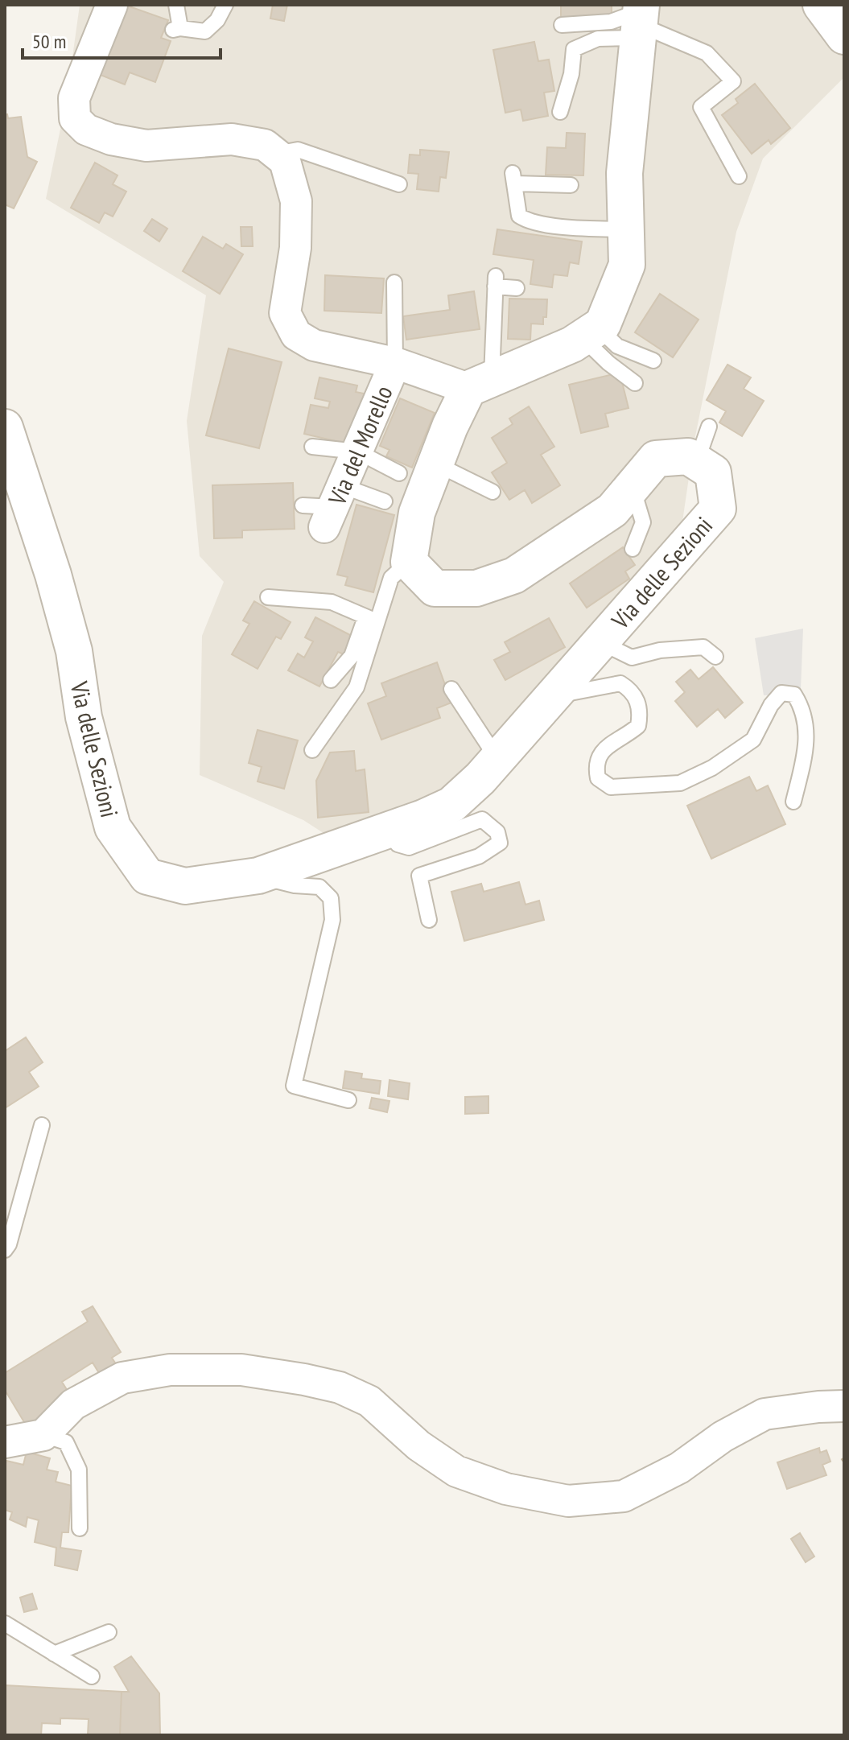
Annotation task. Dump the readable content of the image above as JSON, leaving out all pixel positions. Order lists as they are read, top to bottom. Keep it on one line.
{"streets":{"street":["Via del Morello","Via delle Sezioni"]},"scale_bar":"50 m"}
